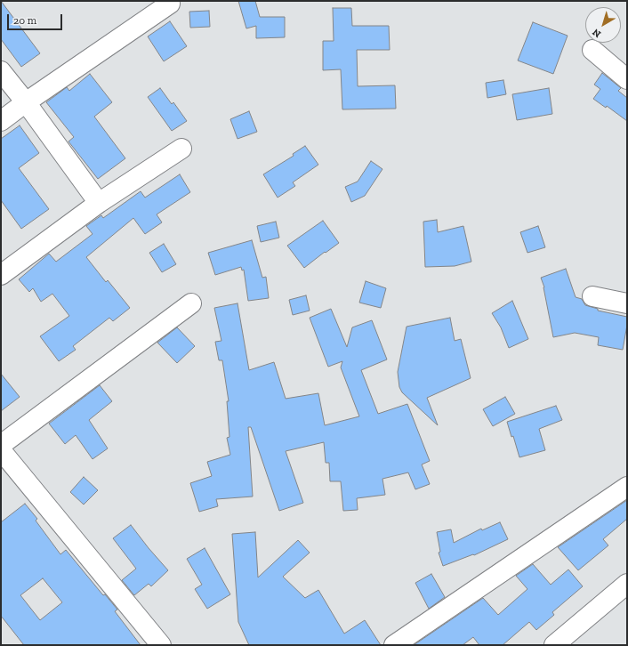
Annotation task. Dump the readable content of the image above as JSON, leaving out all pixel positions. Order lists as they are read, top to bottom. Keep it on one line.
{"scale_bar":"20 m","north":"bottom left"}
